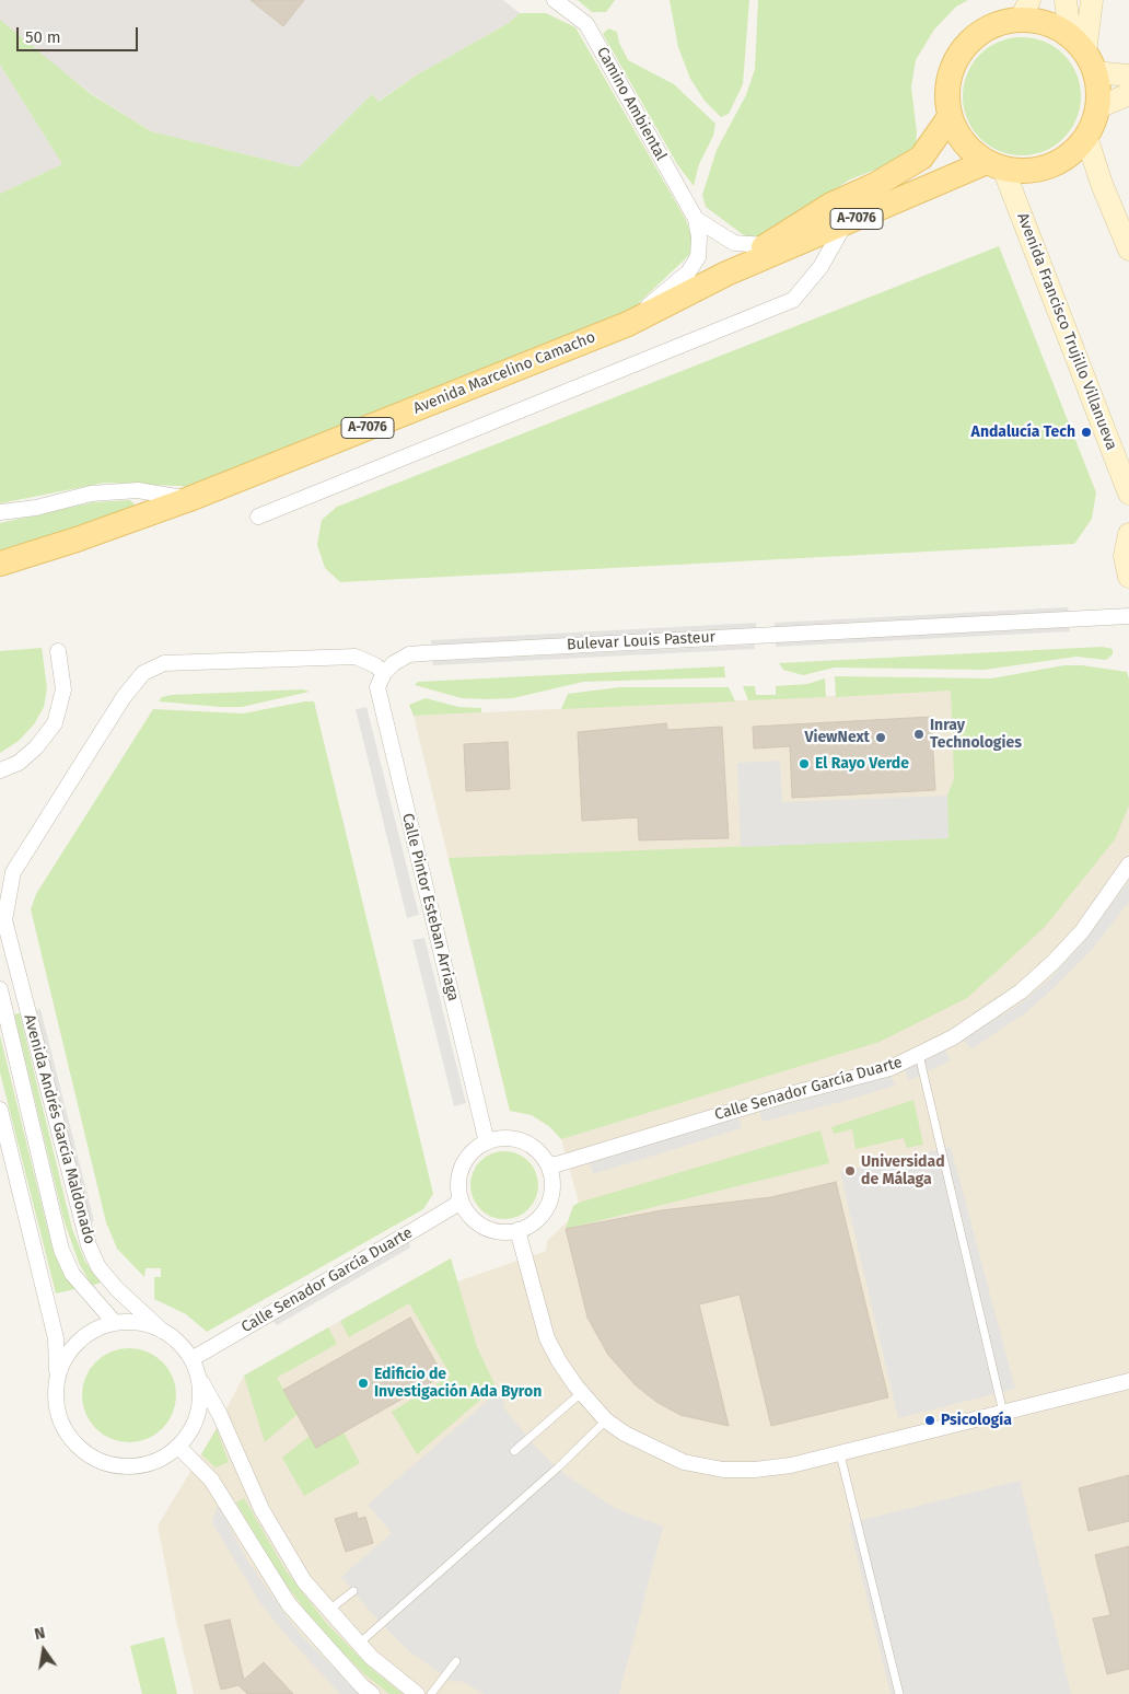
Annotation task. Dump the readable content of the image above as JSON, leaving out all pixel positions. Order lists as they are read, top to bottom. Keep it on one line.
{"streets":{"main road":["A-7076","Avenida Marcelino Camacho"],"street":["Camino Ambiental","Avenida Francisco Trujillo Villanueva","Bulevar Louis Pasteur","Calle Pintor Esteban Arriaga","Calle Senador García Duarte","Avenida Andrés García Maldonado"]},"crossings":[["Camino Ambiental","Avenida Marcelino Camacho"],["A-7076","Avenida Francisco Trujillo Villanueva"],["A-7076","Avenida Marcelino Camacho"],["Avenida Francisco Trujillo Villanueva","Avenida Marcelino Camacho"],["Bulevar Louis Pasteur","Calle Pintor Esteban Arriaga"],["Calle Pintor Esteban Arriaga","Calle Senador García Duarte"],["Calle Senador García Duarte","Avenida Andrés García Maldonado"]],"places":["Andalucía Tech","Inray Technologies","ViewNext","El Rayo Verde","Universidad de Málaga","Edificio de Investigación Ada Byron","Psicología"],"scale_bar":"50 m","north":"top"}
